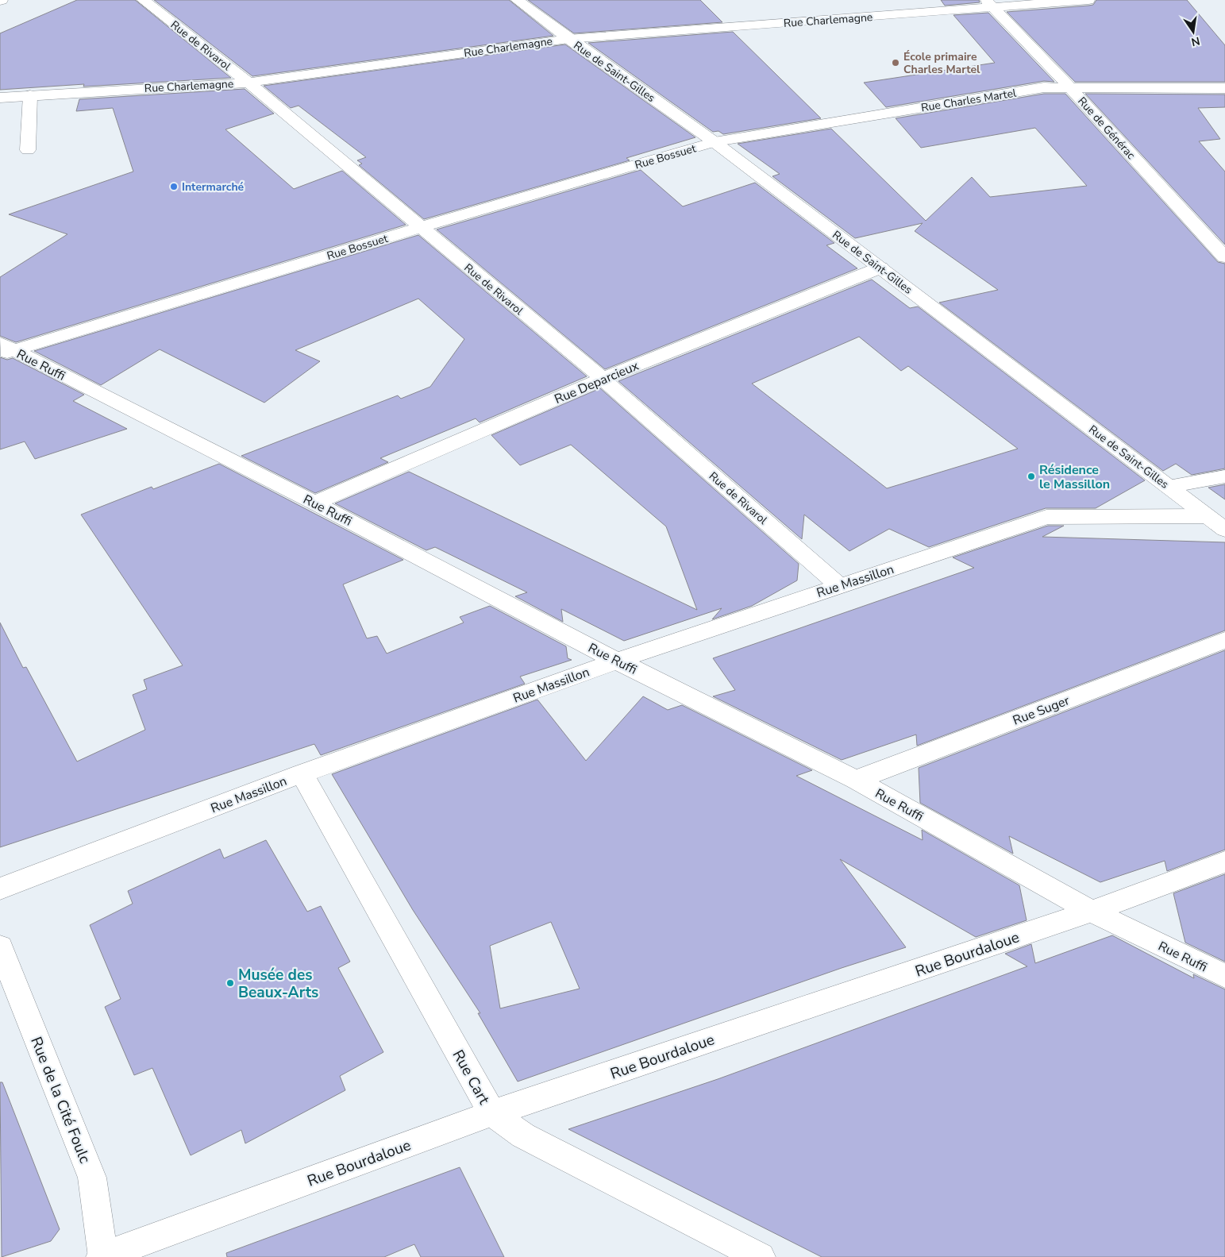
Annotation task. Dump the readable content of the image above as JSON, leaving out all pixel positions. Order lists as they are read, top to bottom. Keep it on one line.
{"streets":{"street":["Rue Charlemagne","Rue de Rivarol","Rue de Saint-Gilles","Rue Charles Martel","Rue de Générac","Rue Bossuet","Rue Ruffi","Rue Deparcieux","Rue Massillon","Rue Suger","Rue Bourdaloue","Rue Cart","Rue de la Cité Foulc"]},"crossings":[["Rue Charlemagne","Rue de Rivarol"],["Rue Charlemagne","Rue de Saint-Gilles"],["Rue Charlemagne","Rue de Générac"],["Rue de Rivarol","Rue Bossuet"],["Rue de Rivarol","Rue Deparcieux"],["Rue de Rivarol","Rue Massillon"],["Rue de Saint-Gilles","Rue Charles Martel"],["Rue de Saint-Gilles","Rue Bossuet"],["Rue de Saint-Gilles","Rue Deparcieux"],["Rue de Saint-Gilles","Rue Massillon"],["Rue Charles Martel","Rue de Générac"],["Rue Charles Martel","Rue Bossuet"],["Rue Bossuet","Rue Ruffi"],["Rue Ruffi","Rue Deparcieux"],["Rue Ruffi","Rue Massillon"],["Rue Ruffi","Rue Suger"],["Rue Ruffi","Rue Bourdaloue"],["Rue Massillon","Rue Cart"],["Rue Bourdaloue","Rue Cart"],["Rue Bourdaloue","Rue de la Cité Foulc"]],"places":["École primaire Charles Martel","Intermarché","Résidence le Massillon","Musée des Beaux-Arts"],"north":"bottom"}
